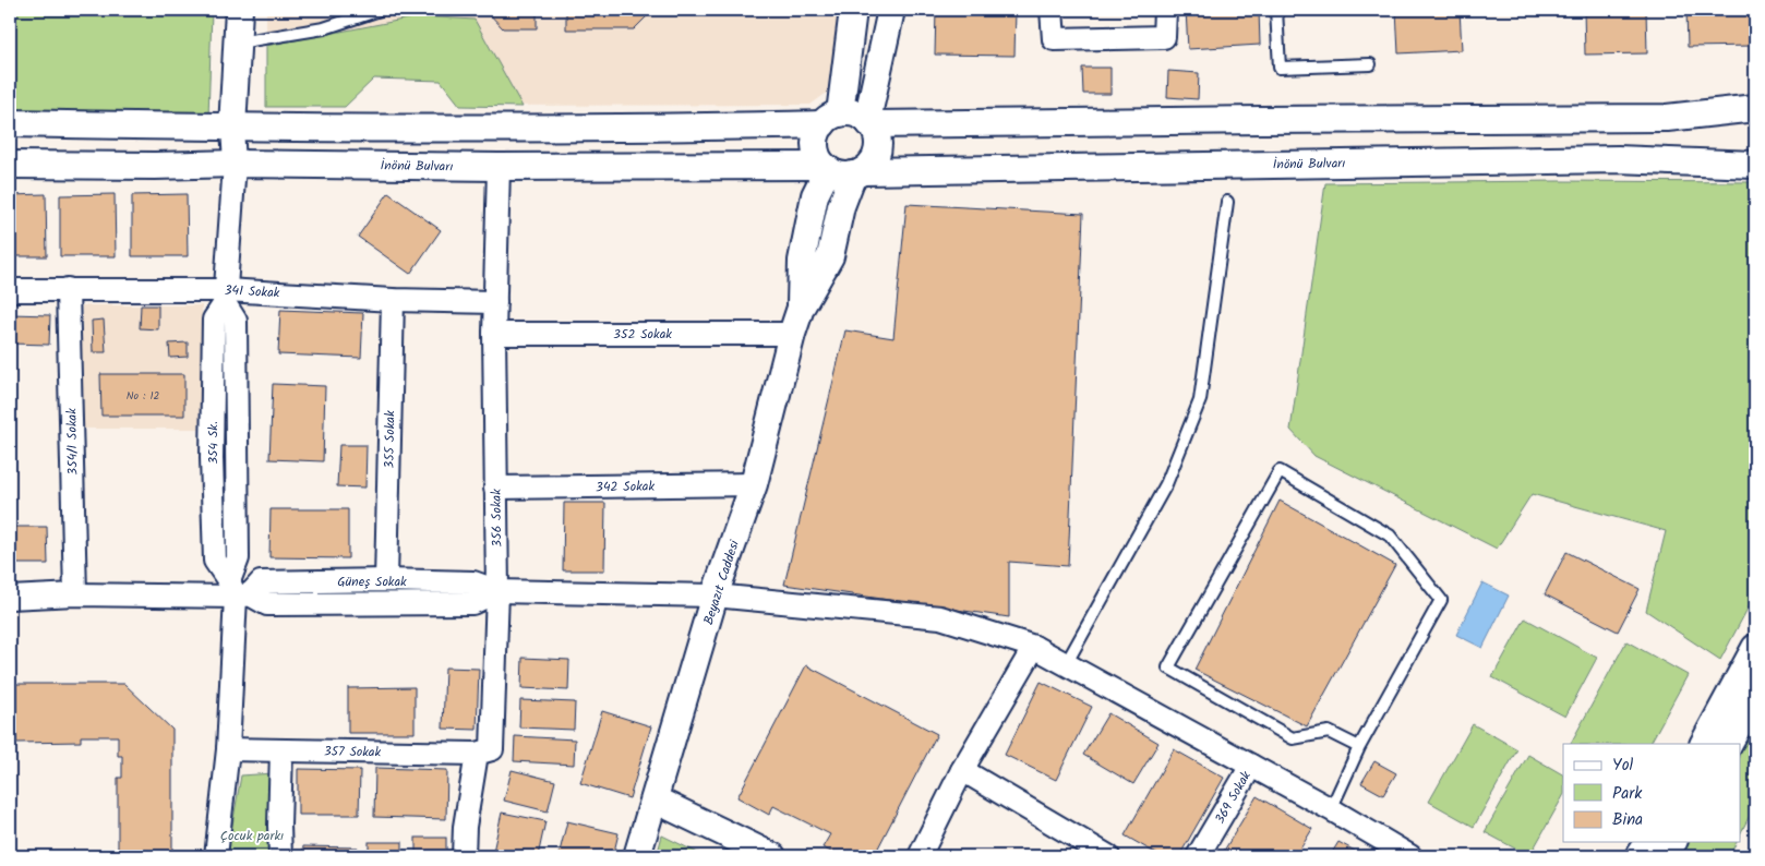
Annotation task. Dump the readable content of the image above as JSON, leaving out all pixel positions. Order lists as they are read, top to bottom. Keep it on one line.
{"streets":{"street":["İnönü Bulvarı","341 Sokak","352 Sokak","355 Sokak","354/1 Sokak","354 Sk.","342 Sokak","356 Sokak","Güneş Sokak","Beyazıt Caddesi","357 Sokak","369 Sokak"]},"crossings":[["İnönü Bulvarı","354 Sk."],["İnönü Bulvarı","356 Sokak"],["İnönü Bulvarı","Beyazıt Caddesi"],["341 Sokak","355 Sokak"],["341 Sokak","354/1 Sokak"],["341 Sokak","354 Sk."],["341 Sokak","356 Sokak"],["352 Sokak","356 Sokak"],["352 Sokak","Beyazıt Caddesi"],["355 Sokak","Güneş Sokak"],["354/1 Sokak","Güneş Sokak"],["354 Sk.","Güneş Sokak"],["342 Sokak","356 Sokak"],["342 Sokak","Beyazıt Caddesi"],["356 Sokak","Güneş Sokak"],["356 Sokak","357 Sokak"],["Güneş Sokak","Beyazıt Caddesi"],["Güneş Sokak","369 Sokak"]],"parks":["Çocuk parkı"],"house_numbers":["No : 12"],"legend":["Yol","Park","Bina"]}
